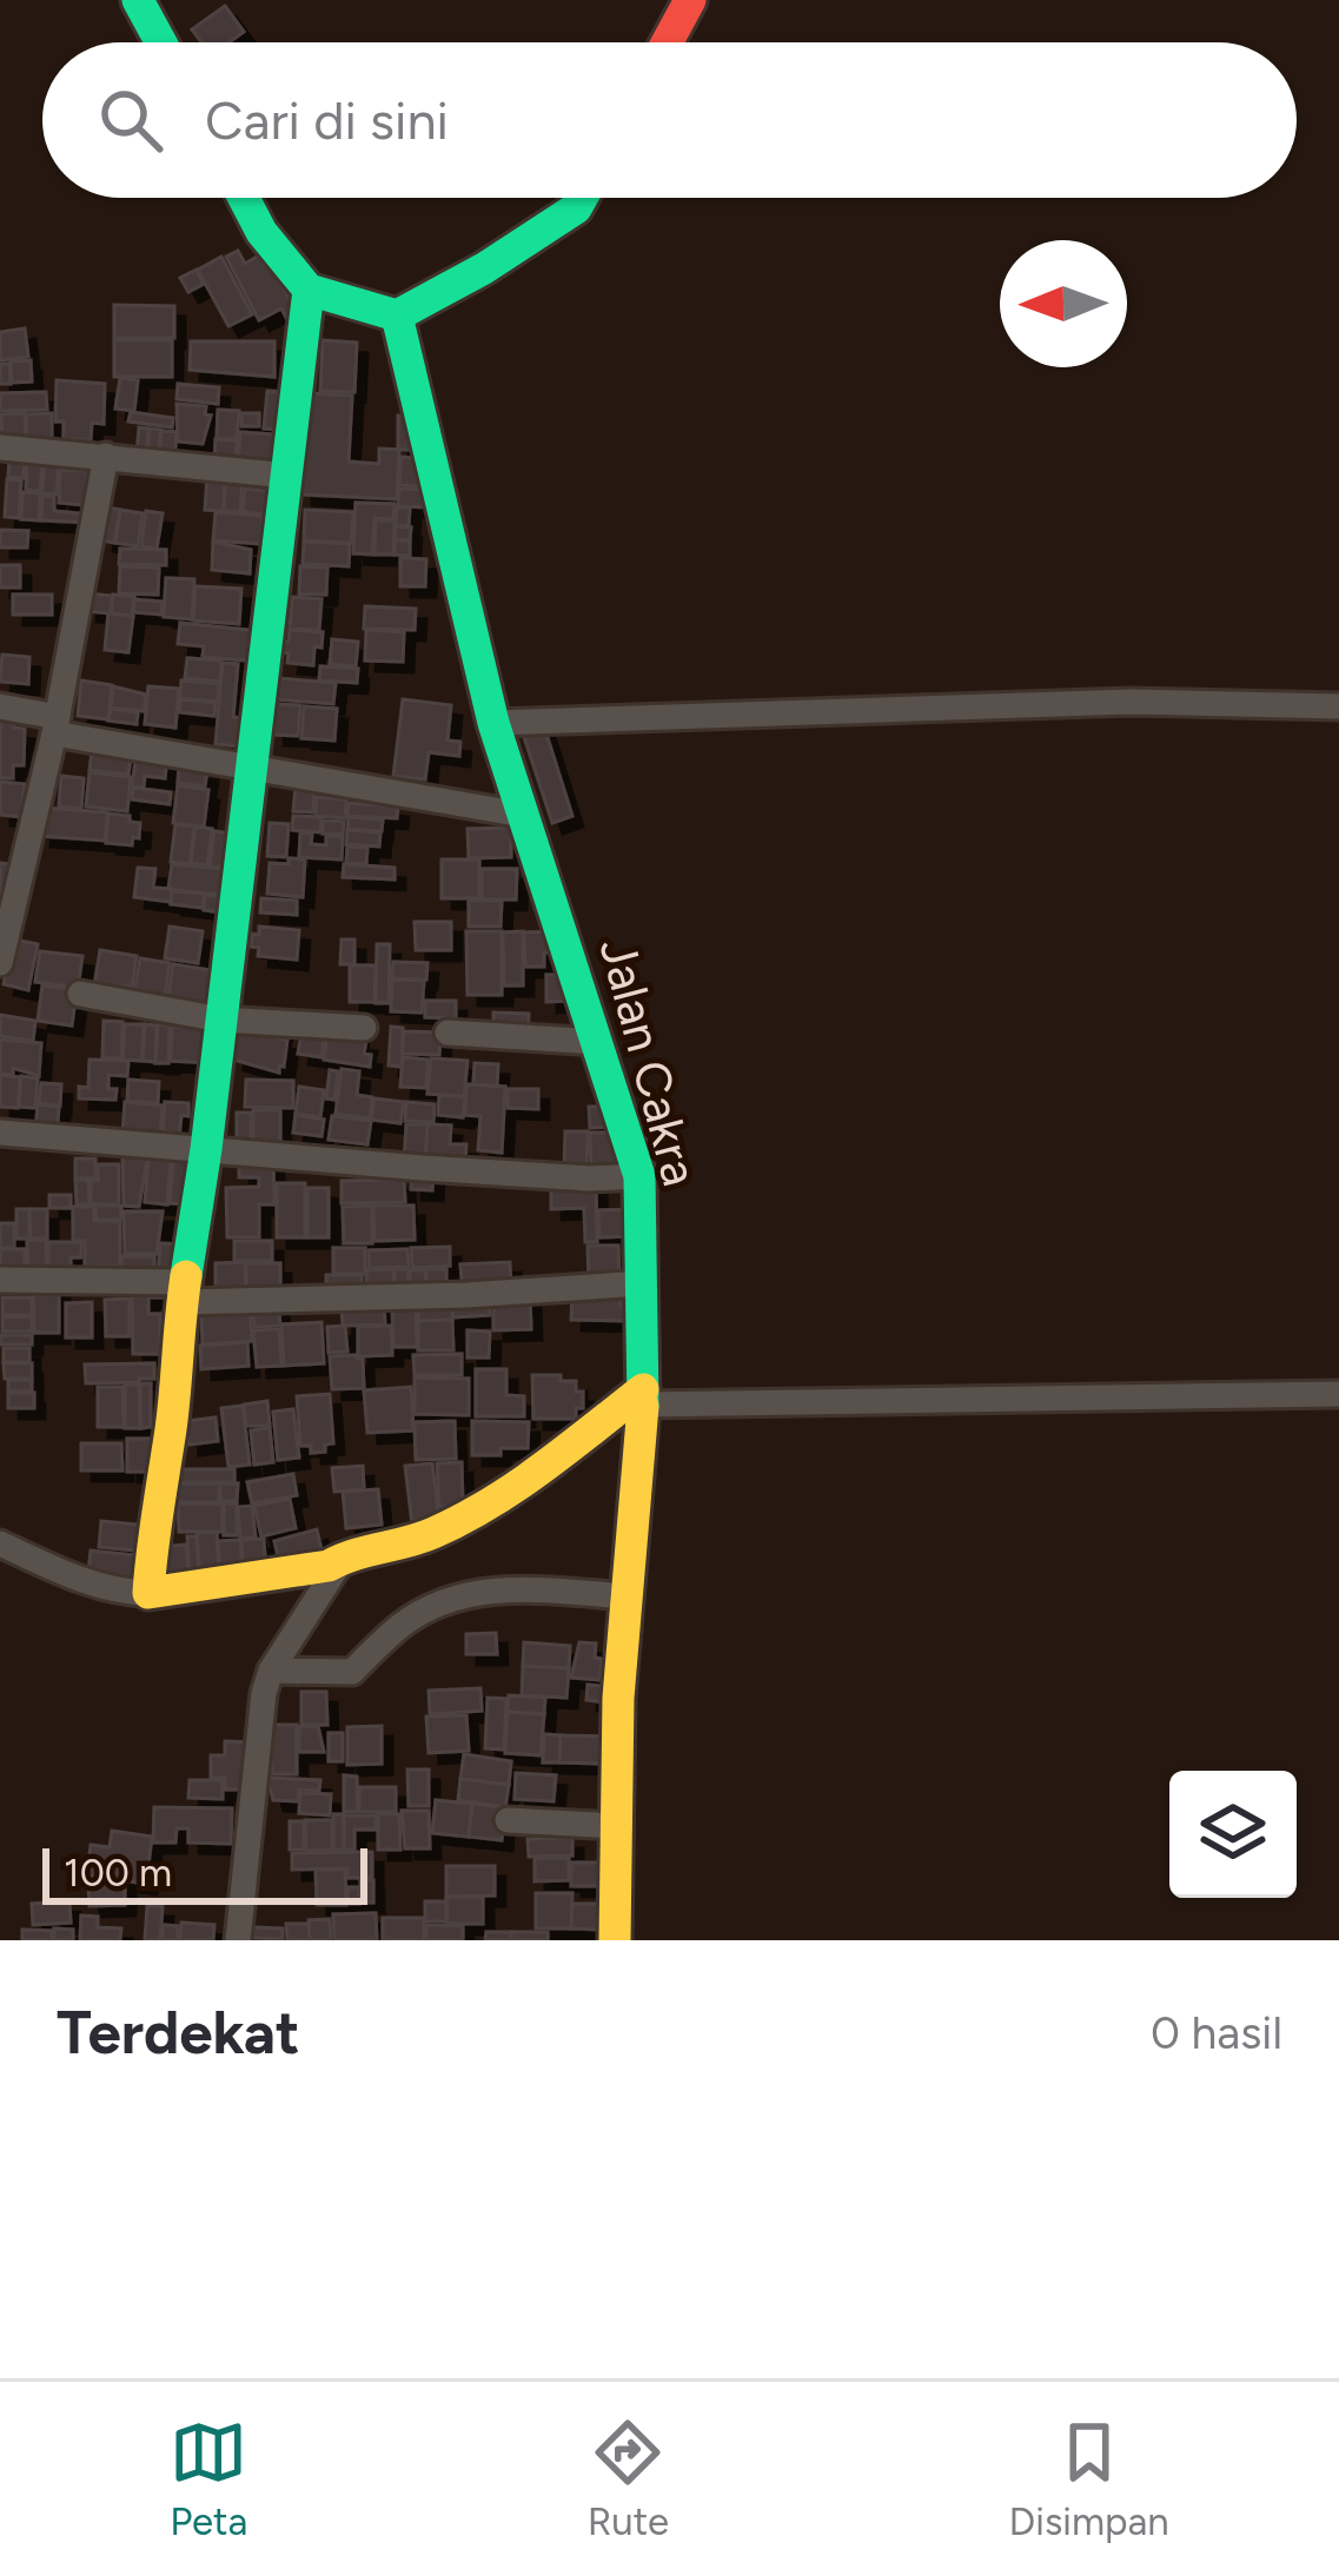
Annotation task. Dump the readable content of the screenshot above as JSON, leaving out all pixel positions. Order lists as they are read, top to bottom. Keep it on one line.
{"streets":{"street":["Jalan Cakra"]},"scale_bar":"100 m","north":"left","page":{"search":"Cari di sini","scale":"100 m","heading":["Terdekat","0 hasil"],"nav":["Peta","Rute","Disimpan"]}}
